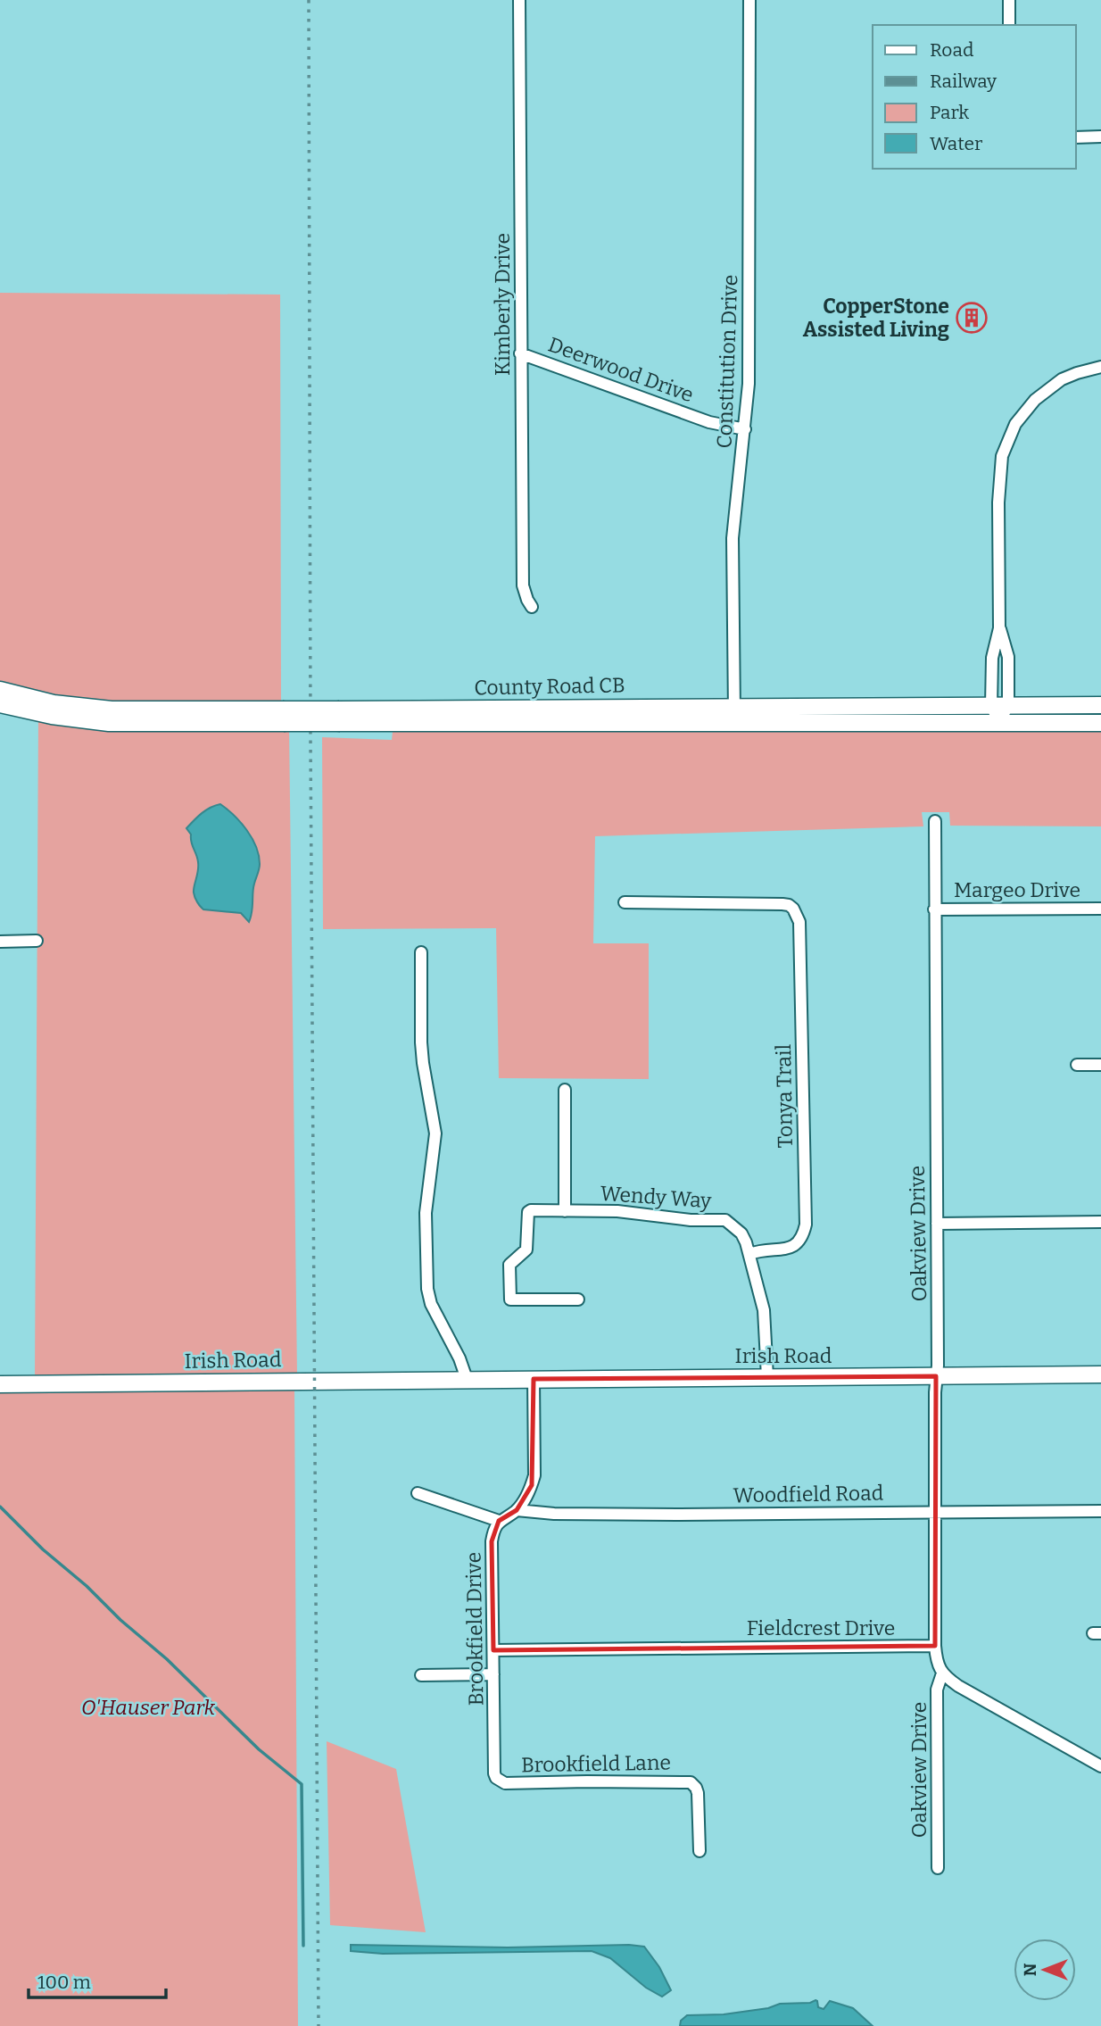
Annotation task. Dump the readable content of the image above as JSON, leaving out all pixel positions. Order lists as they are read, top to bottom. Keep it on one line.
{"streets":{"main road":["County Road CB","Irish Road"],"street":["Kimberly Drive","Constitution Drive","Deerwood Drive","Margeo Drive","Tonya Trail","Wendy Way","Oakview Drive","Woodfield Road","Fieldcrest Drive","Brookfield Drive","Brookfield Lane"]},"crossings":[["Kimberly Drive","Deerwood Drive"],["Constitution Drive","Deerwood Drive"],["Constitution Drive","County Road CB"],["Margeo Drive","Oakview Drive"],["Tonya Trail","Wendy Way"],["Wendy Way","Irish Road"],["Oakview Drive","Irish Road"],["Oakview Drive","Woodfield Road"],["Oakview Drive","Fieldcrest Drive"],["Fieldcrest Drive","Brookfield Drive"],["Brookfield Drive","Brookfield Lane"]],"parks":["O'Hauser Park"],"places":{"building":["CopperStone Assisted Living"]},"legend":["Road","Railway","Park","Water"],"scale_bar":"100 m","north":"left"}
